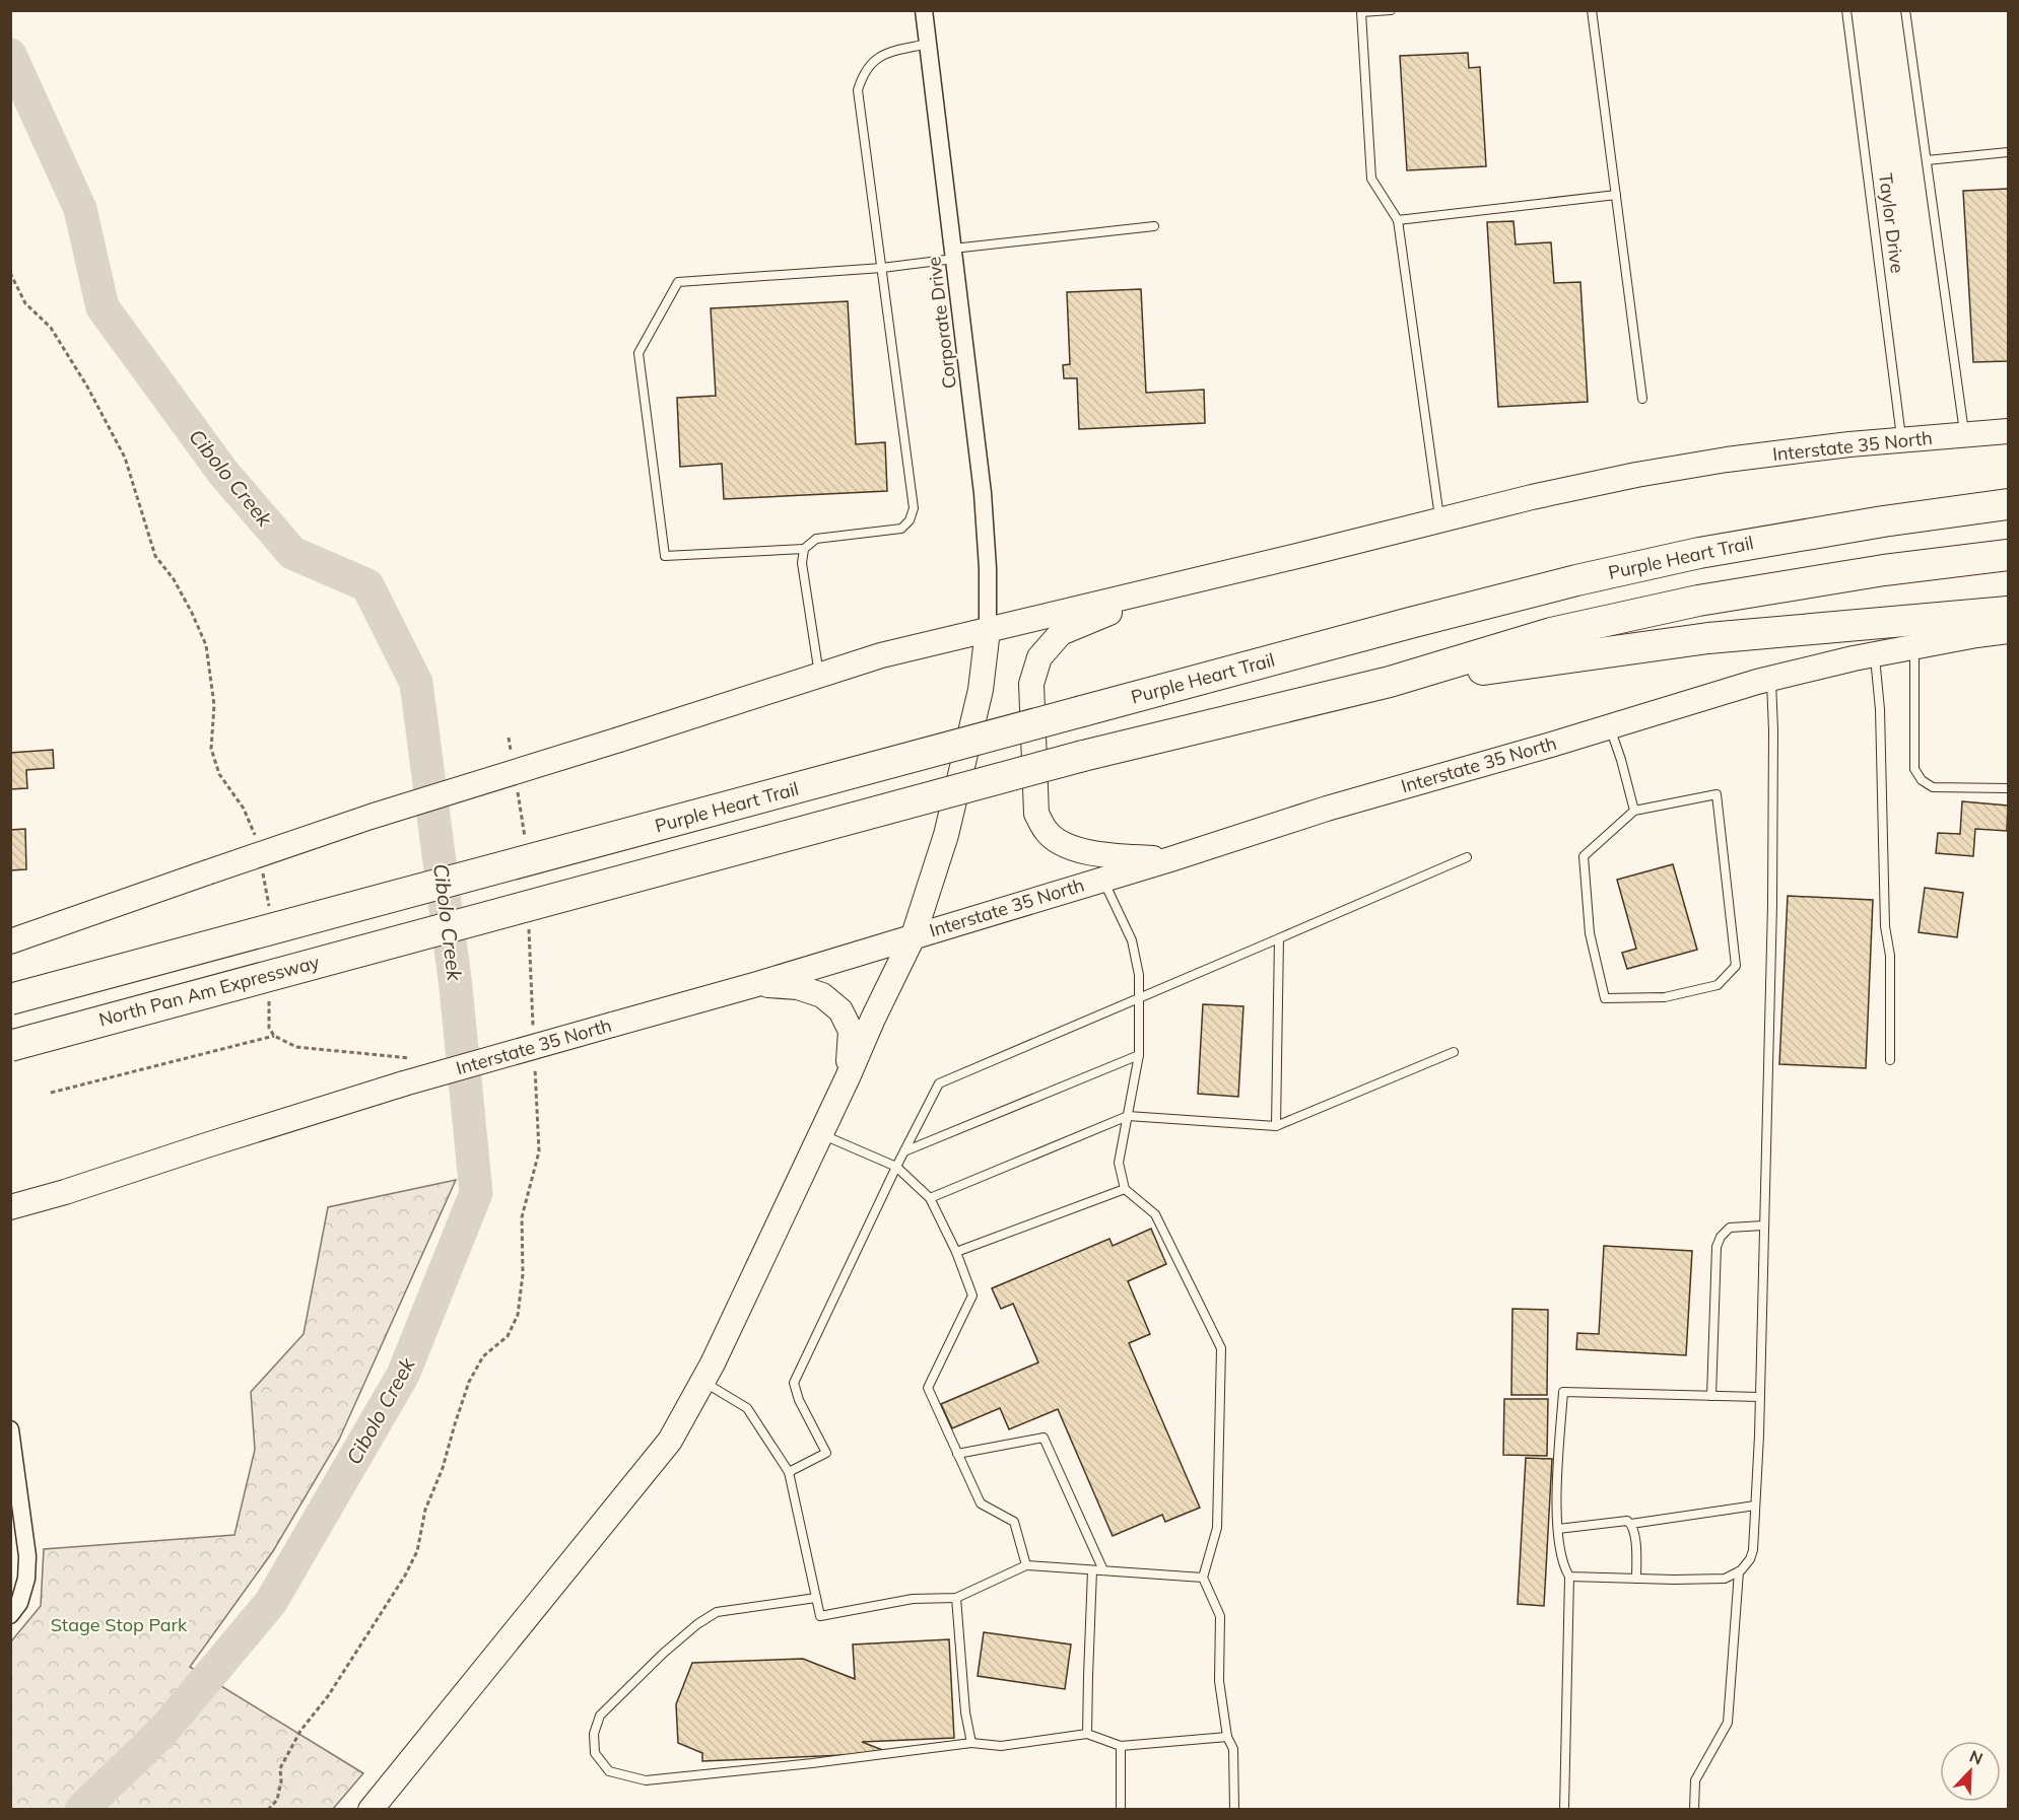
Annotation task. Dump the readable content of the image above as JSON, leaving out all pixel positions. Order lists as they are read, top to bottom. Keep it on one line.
{"streets":{"highway":["Purple Heart Trail","North Pan Am Expressway"],"main road":["Interstate 35 North"],"street":["Corporate Drive"],"lane":["Taylor Drive"]},"crossings":[["Taylor Drive","Interstate 35 North"],["Corporate Drive","Interstate 35 North"]],"water":["Cibolo Creek"],"parks":["Stage Stop Park"],"north":"top right"}
